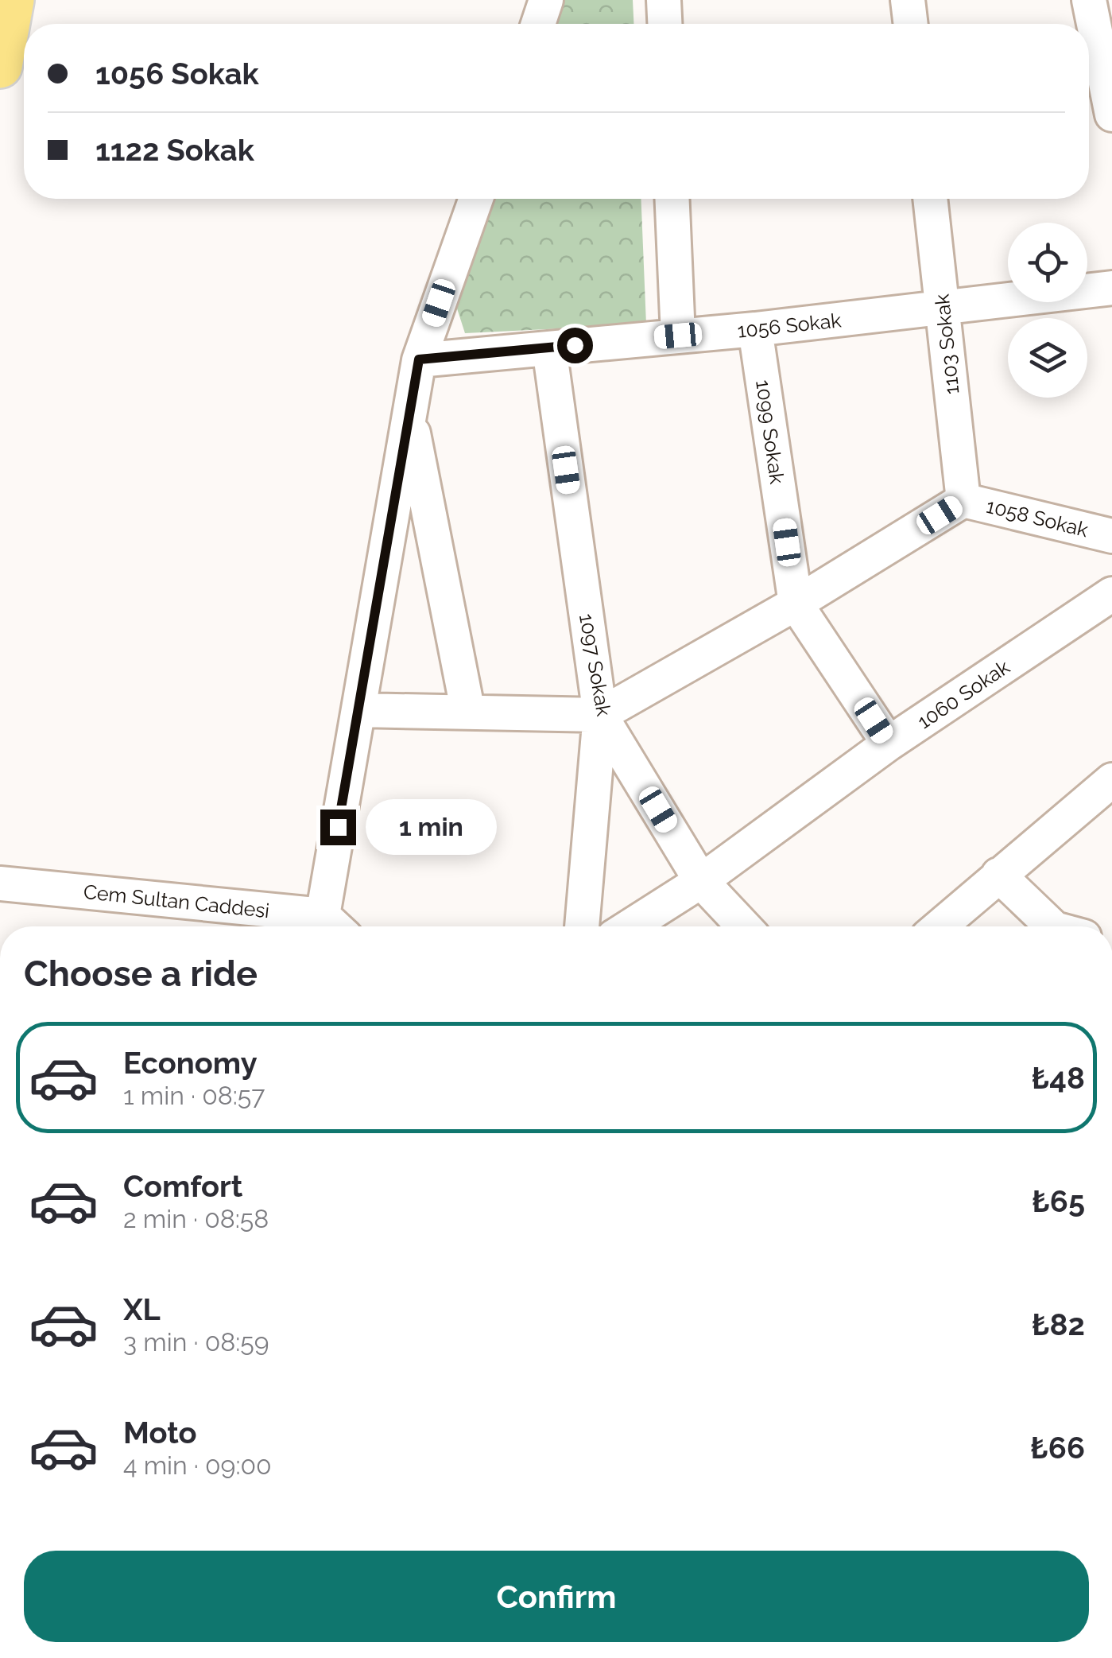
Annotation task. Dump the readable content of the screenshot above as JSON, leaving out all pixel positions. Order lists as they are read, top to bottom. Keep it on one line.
{"streets":{"street":["1056 Sokak","1103 Sokak","1099 Sokak","1058 Sokak","1097 Sokak","1060 Sokak","Cem Sultan Caddesi"]},"crossings":[["1056 Sokak","1103 Sokak"],["1056 Sokak","1099 Sokak"],["1056 Sokak","1097 Sokak"],["1103 Sokak","1058 Sokak"],["1099 Sokak","1060 Sokak"],["1097 Sokak","1060 Sokak"]],"page":{"banner":["1056 Sokak","1122 Sokak"],"bubble":"1 min","heading":"Choose a ride","list":[{"name":"Economy","note":"1 min · 08:57","value":"₺48"},{"name":"Comfort","note":"2 min · 08:58","value":"₺65"},{"name":"XL","note":"3 min · 08:59","value":"₺82"},{"name":"Moto","note":"4 min · 09:00","value":"₺66"}],"buttons":"Confirm"}}
